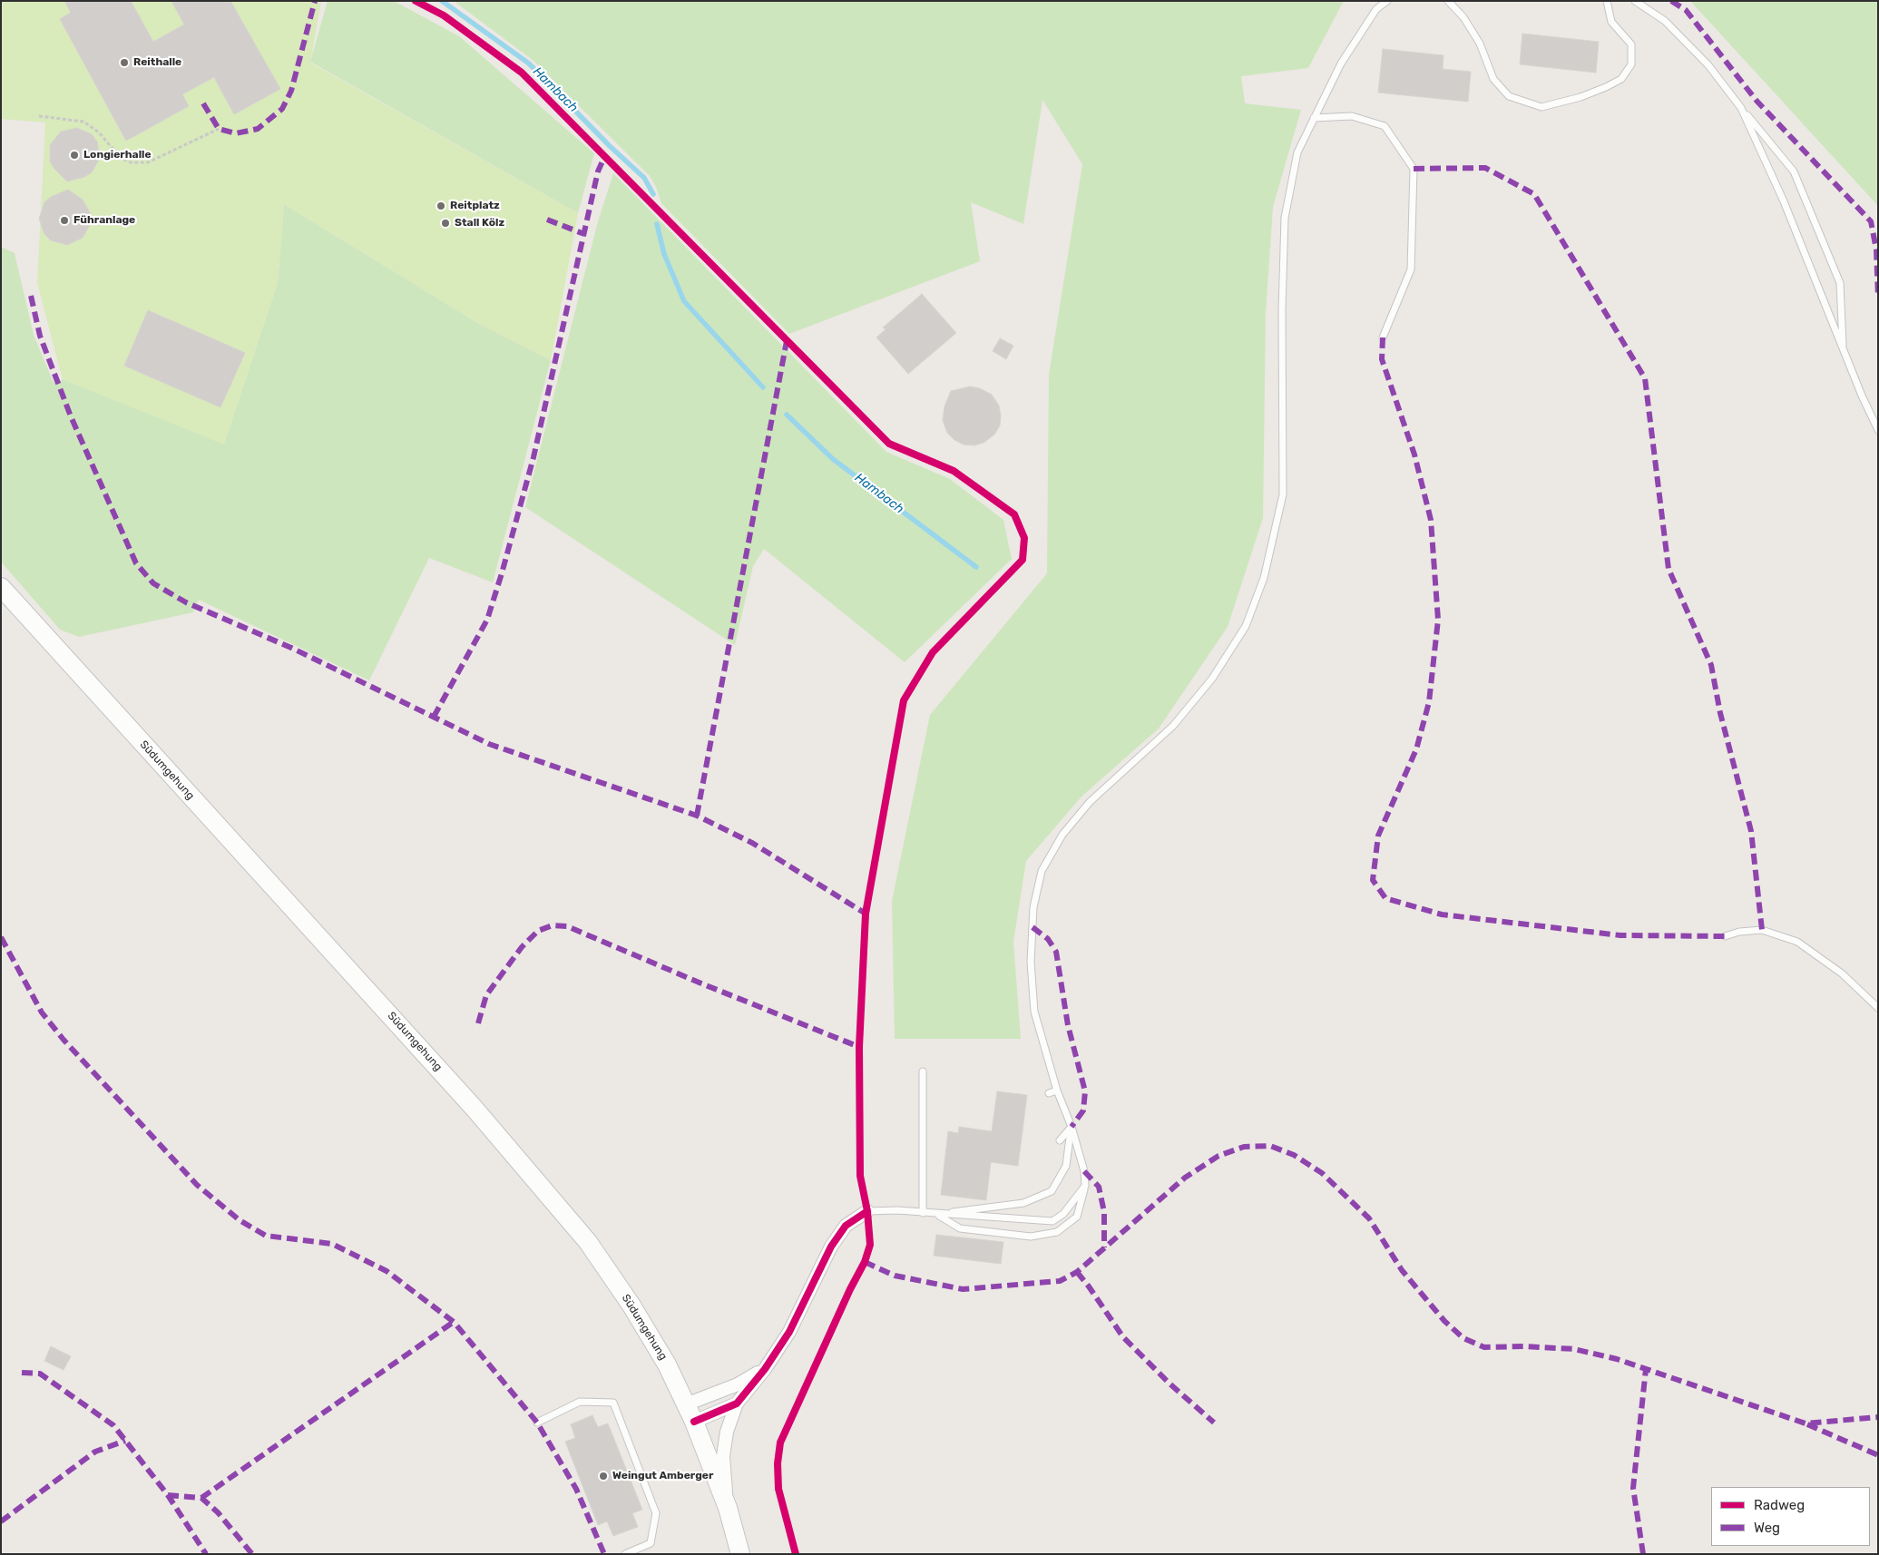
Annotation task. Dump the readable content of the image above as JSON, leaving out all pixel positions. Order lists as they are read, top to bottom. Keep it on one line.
{"streets":{"main road":["Südumgehung"]},"water":["Hambach"],"places":["Reithalle","Longierhalle","Reitplatz","Führanlage","Stall Kölz","Weingut Amberger"],"legend":["Radweg","Weg"]}
